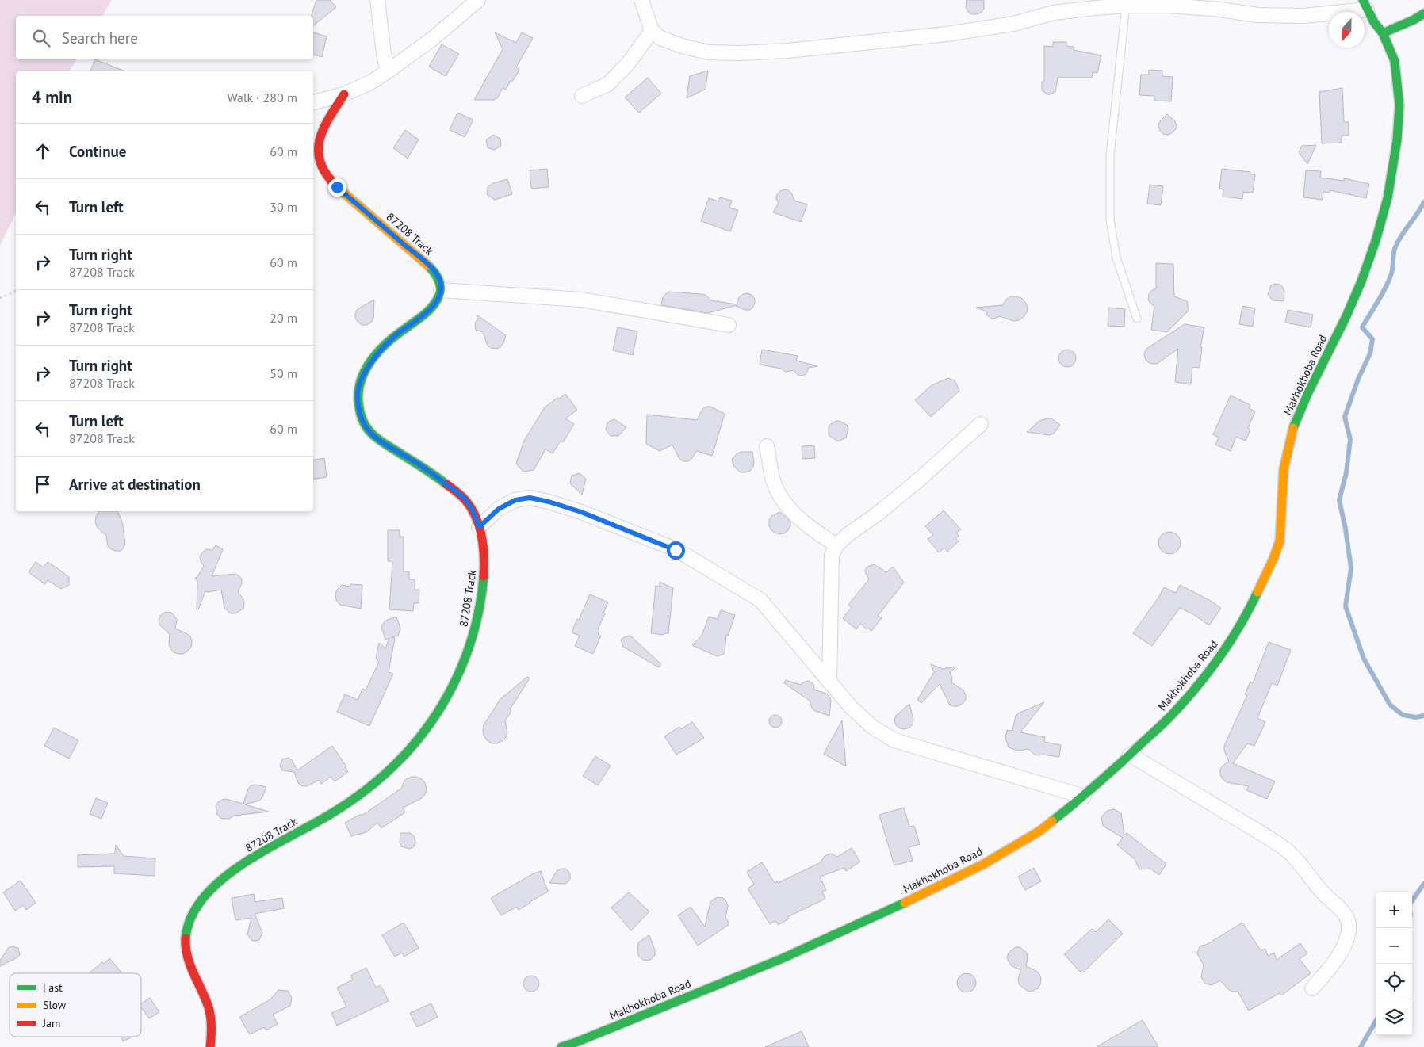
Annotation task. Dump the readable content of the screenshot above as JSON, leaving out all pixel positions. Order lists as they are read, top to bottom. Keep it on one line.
{"streets":{"street":["87208 Track","Makhokhoba Road"]},"legend":["Fast","Slow","Jam"],"north":"bottom","page":{"search":"Search here","heading":["4 min","Walk · 280 m"],"list":[["Continue","60 m"],["Turn left","30 m"],["Turn right","87208 Track","60 m"],["Turn right","87208 Track","20 m"],["Turn right","87208 Track","50 m"],["Turn left","87208 Track","60 m"],"Arrive at destination"],"map_buttons":["+","−"]}}
